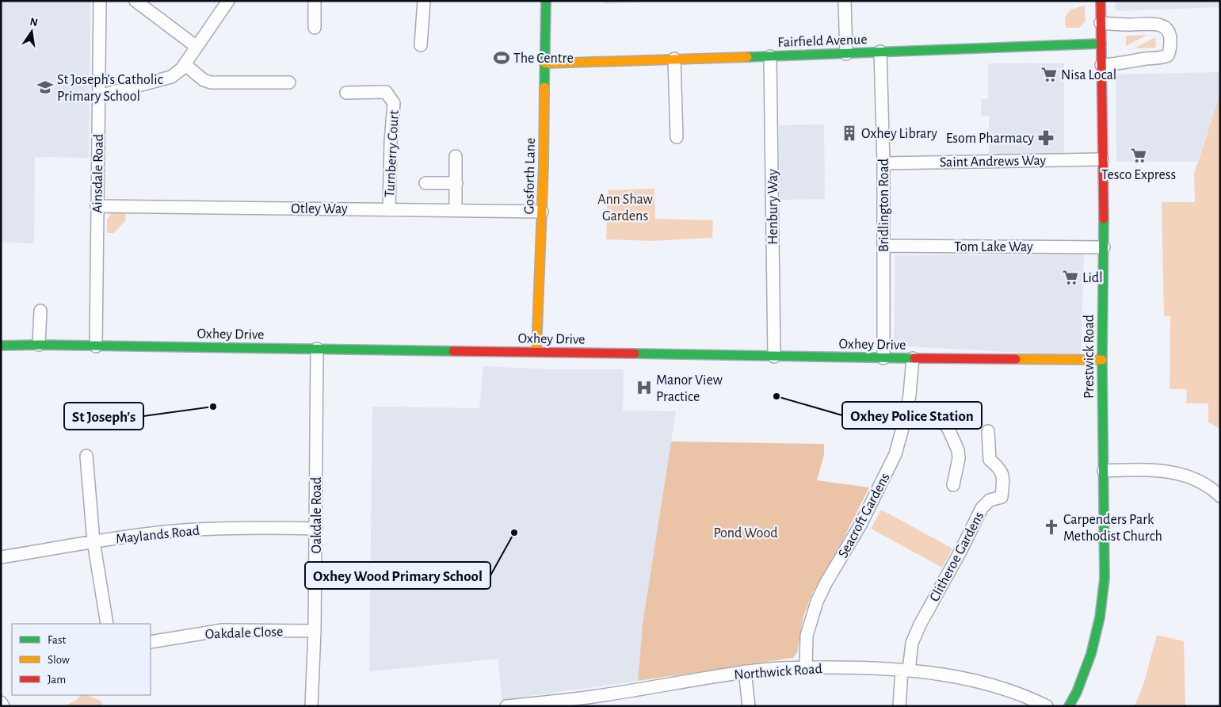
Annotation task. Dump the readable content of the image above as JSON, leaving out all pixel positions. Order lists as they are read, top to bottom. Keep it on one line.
{"streets":{"street":["Fairfield Avenue","Turnberry Court","Saint Andrews Way","Ainsdale Road","Gosforth Lane","Bridlington Road","Henbury Way","Otley Way","Tom Lake Way","Oxhey Drive","Prestwick Road","Oakdale Road","Seacroft Gardens","Maylands Road","Clitheroe Gardens","Oakdale Close","Northwick Road"]},"crossings":[["Fairfield Avenue","Gosforth Lane"],["Fairfield Avenue","Bridlington Road"],["Fairfield Avenue","Henbury Way"],["Fairfield Avenue","Prestwick Road"],["Turnberry Court","Otley Way"],["Saint Andrews Way","Bridlington Road"],["Saint Andrews Way","Prestwick Road"],["Ainsdale Road","Otley Way"],["Ainsdale Road","Oxhey Drive"],["Gosforth Lane","Otley Way"],["Gosforth Lane","Oxhey Drive"],["Bridlington Road","Tom Lake Way"],["Bridlington Road","Oxhey Drive"],["Henbury Way","Oxhey Drive"],["Tom Lake Way","Prestwick Road"],["Oxhey Drive","Prestwick Road"],["Oxhey Drive","Oakdale Road"],["Oxhey Drive","Seacroft Gardens"],["Oakdale Road","Maylands Road"],["Oakdale Road","Oakdale Close"],["Seacroft Gardens","Northwick Road"],["Clitheroe Gardens","Northwick Road"]],"parks":["Ann Shaw Gardens","Pond Wood"],"places":{"sports":["The Centre"],"supermarket":["Nisa Local","Tesco Express","Lidl"],"school or university":["St Joseph's Catholic Primary School"],"building":["Oxhey Library"],"pharmacy":["Esom Pharmacy"],"hospital":["Manor View Practice"],"other":["Oxhey Police Station","St Joseph's","Oxhey Wood Primary School"],"church":["Carpenders Park Methodist Church"]},"legend":["Fast","Slow","Jam"],"north":"top"}
